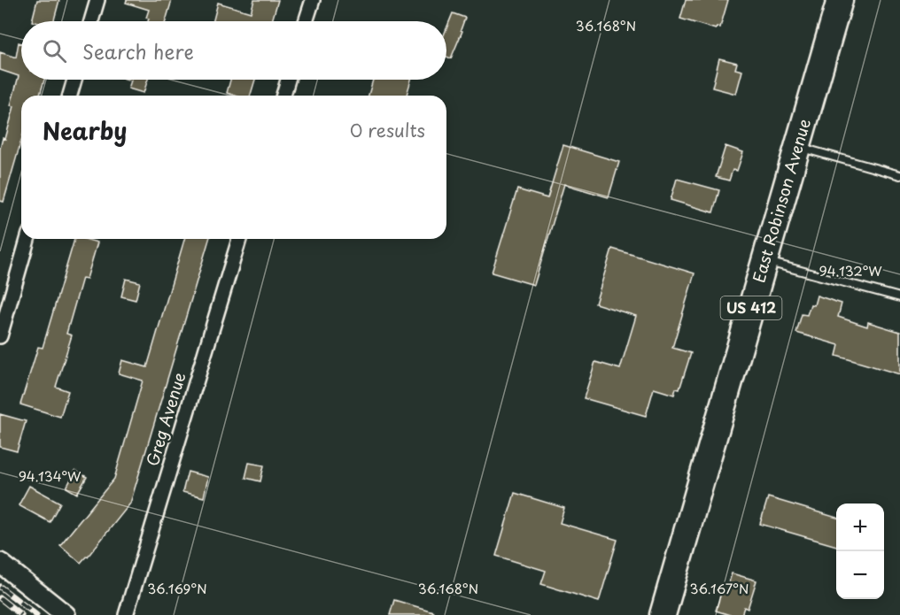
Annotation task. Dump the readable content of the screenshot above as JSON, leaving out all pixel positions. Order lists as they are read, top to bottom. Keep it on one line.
{"streets":{"highway":["East Robinson Avenue","US 412"],"street":["Greg Avenue"]},"page":{"search":"Search here","heading":["Nearby","0 results"],"map_buttons":["+","−"]},"coordinates":["36.168°N","94.132°W","94.134°W","36.169°N","36.167°N"]}
